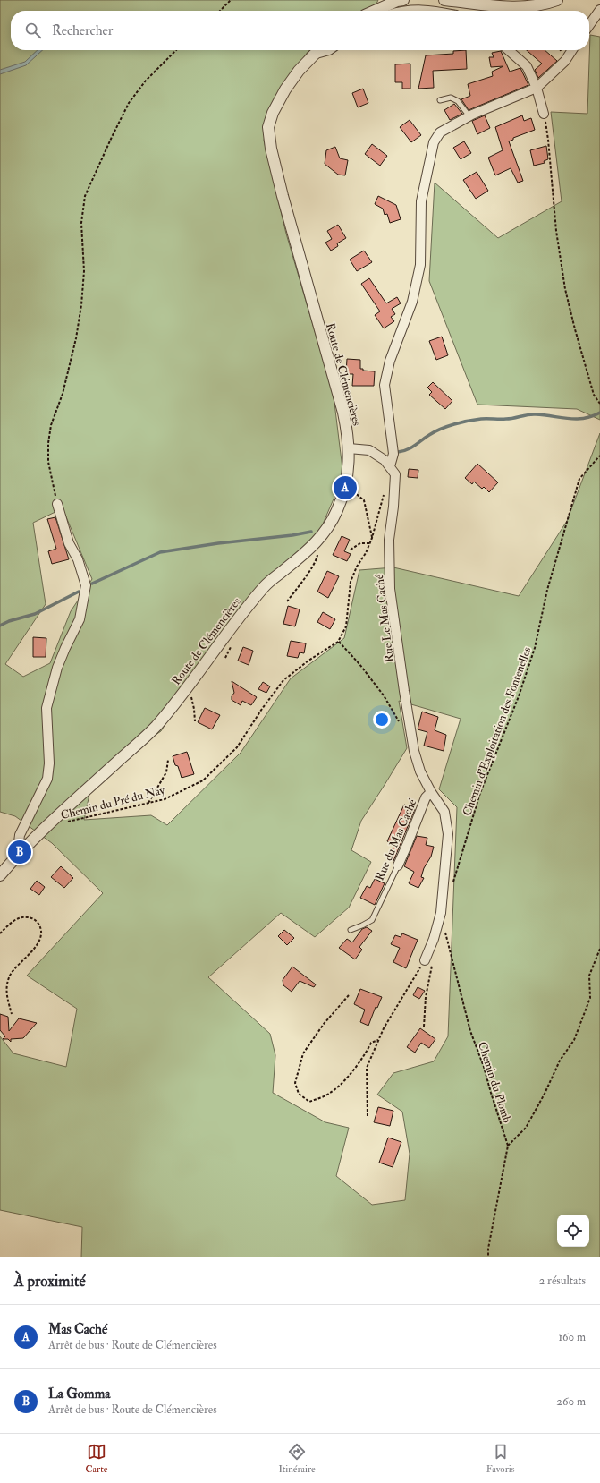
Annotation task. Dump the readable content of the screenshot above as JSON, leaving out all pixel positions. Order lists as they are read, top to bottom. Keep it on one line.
{"streets":{"street":["Route de Clémencières","Rue Le Mas Caché","Rue du Mas Caché"],"path":["Chemin d'Exploitation des Fontenelles","Chemin du Pré du Nay","Chemin du Plomb"]},"crossings":[["Route de Clémencières","Chemin du Pré du Nay"],["Rue Le Mas Caché","Rue du Mas Caché"],["Rue du Mas Caché","Chemin du Plomb"]],"page":{"search":"Rechercher","pins":["A","B"],"heading":["À proximité","2 résultats"],"list":[{"mark":"A","name":"Mas Caché","note":"Arrêt de bus · Route de Clémencières","value":"160 m"},{"mark":"B","name":"La Gomma","note":"Arrêt de bus · Route de Clémencières","value":"260 m"}],"nav":["Carte","Itinéraire","Favoris"]}}
